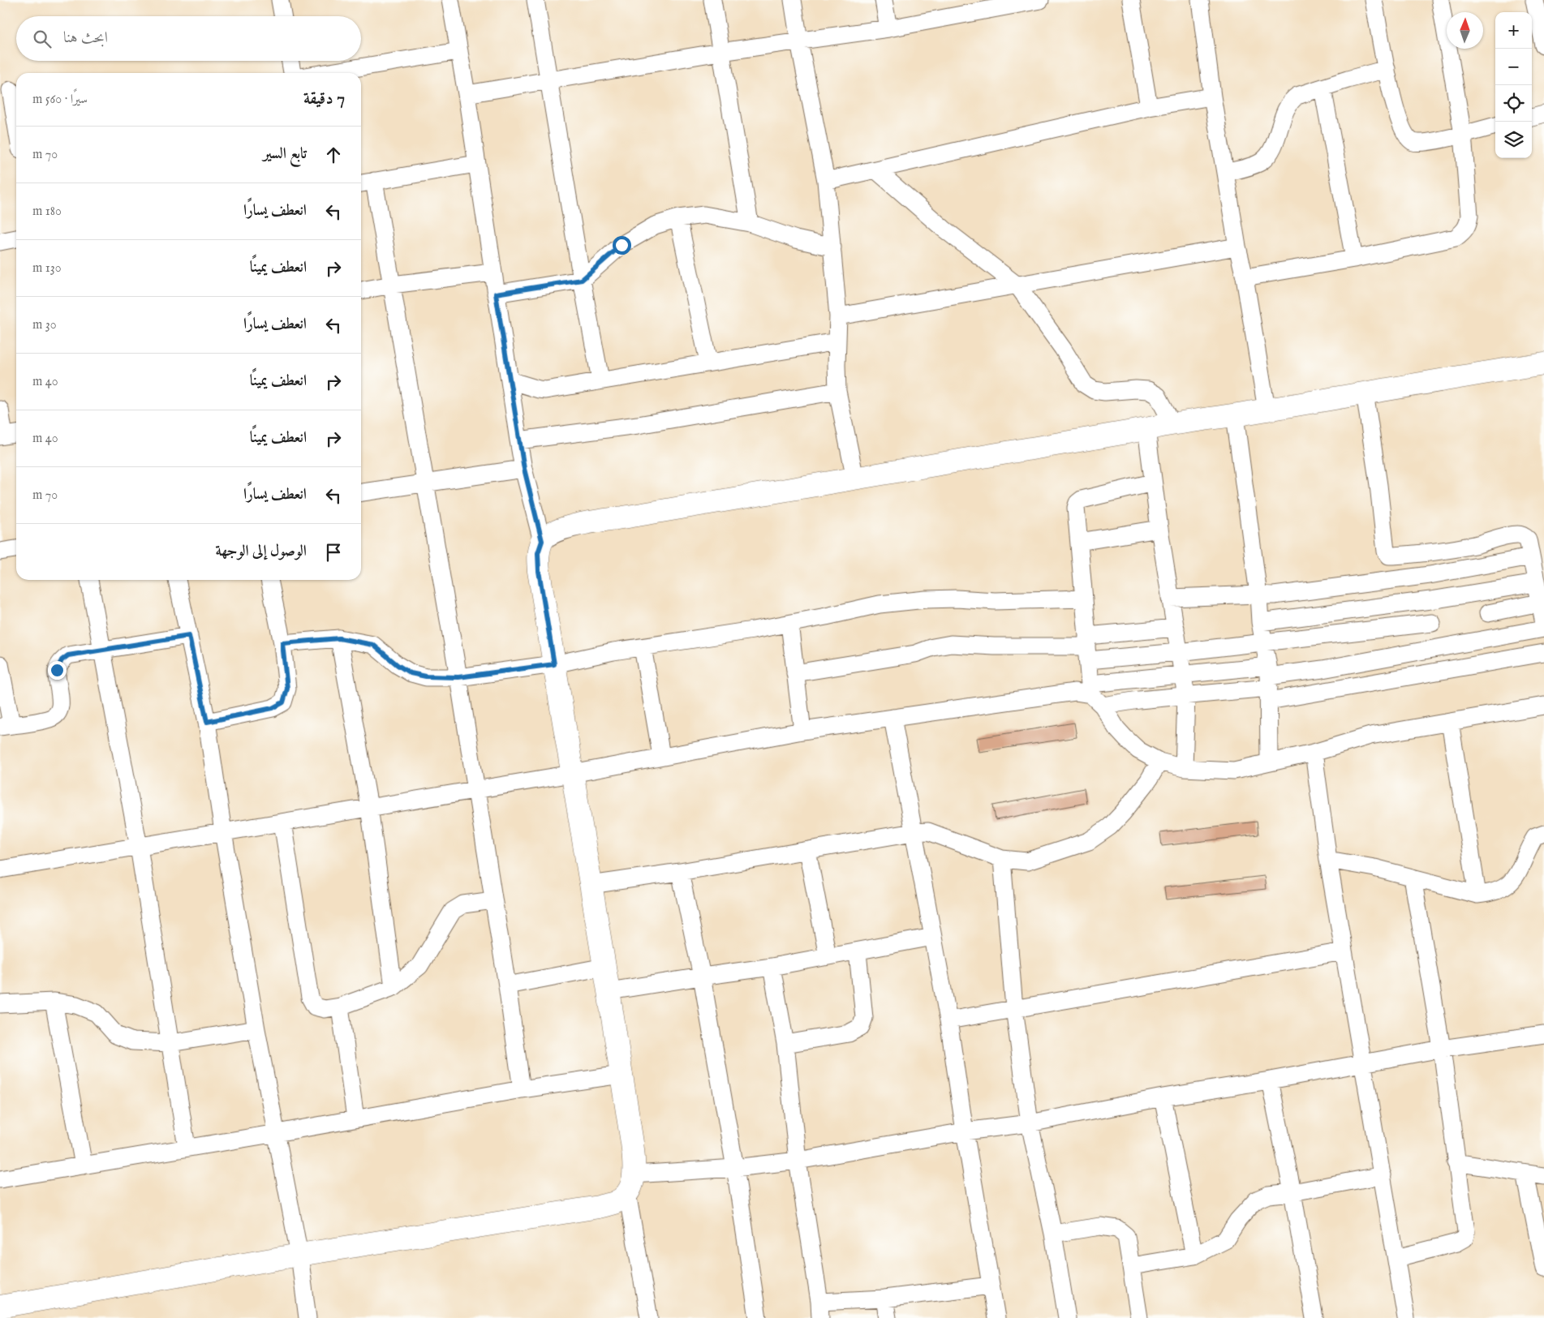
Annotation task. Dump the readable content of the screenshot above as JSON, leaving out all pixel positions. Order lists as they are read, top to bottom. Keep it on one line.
{"north":"top","page":{"map_buttons":["+","−"],"search":"ابحث هنا","heading":["7 دقيقة","سيرًا · 560 m"],"list":[["تابع السير","70 m"],["انعطف يسارًا","180 m"],["انعطف يمينًا","130 m"],["انعطف يسارًا","30 m"],["انعطف يمينًا","40 m"],["انعطف يمينًا","40 m"],["انعطف يسارًا","70 m"],"الوصول إلى الوجهة"]}}
